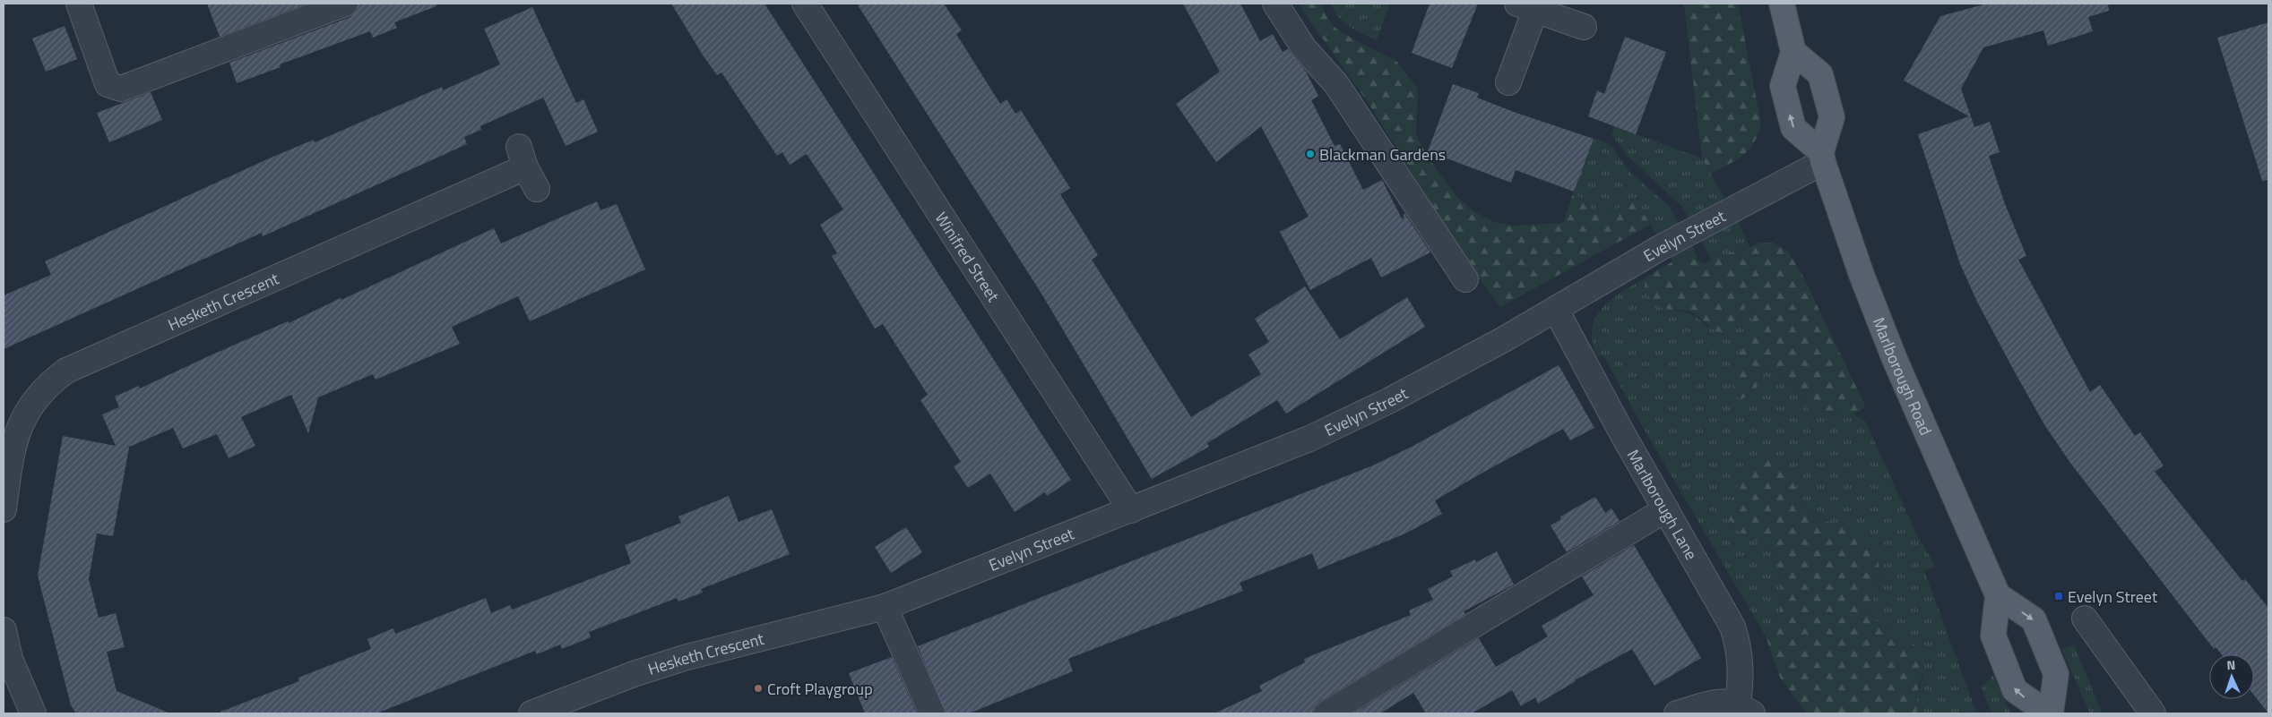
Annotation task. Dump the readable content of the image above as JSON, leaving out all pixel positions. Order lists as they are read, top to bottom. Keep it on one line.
{"streets":{"main road":["Marlborough Road"],"street":["Evelyn Street","Winifred Street","Hesketh Crescent","Marlborough Lane"]},"crossings":[["Evelyn Street","Winifred Street"],["Evelyn Street","Hesketh Crescent"],["Evelyn Street","Marlborough Road"],["Evelyn Street","Marlborough Lane"]],"places":{"other":["Blackman Gardens","Croft Playgroup"],"transit":["Evelyn Street"]},"north":"top"}
